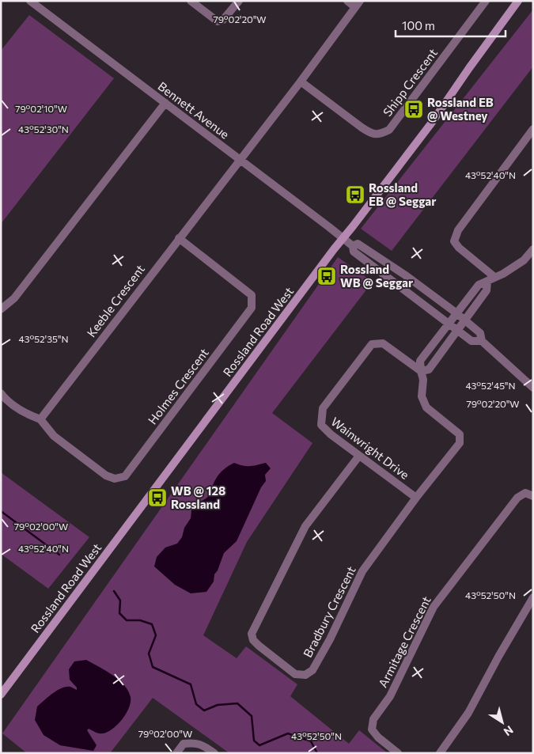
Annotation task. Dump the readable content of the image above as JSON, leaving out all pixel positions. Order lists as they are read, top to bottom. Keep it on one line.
{"streets":{"main road":["Rossland Road West"],"street":["Shipp Crescent","Bennett Avenue","Keeble Crescent","Holmes Crescent","Wainwright Drive","Bradbury Crescent","Armitage Crescent"]},"crossings":[["Shipp Crescent","Keeble Crescent"],["Bennett Avenue","Keeble Crescent"],["Bennett Avenue","Rossland Road West"],["Keeble Crescent","Holmes Crescent"],["Wainwright Drive","Bradbury Crescent"]],"places":{"bus stop":["Rossland EB @ Westney","Rossland EB @ Seggar","Rossland WB @ Seggar","WB @ 128 Rossland"]},"scale_bar":"100 m","north":"bottom right","coordinates":["79°02'20\"W","79°02'10\"W","43°52'30\"N","43°52'40\"N","43°52'35\"N","43°52'45\"N","79°02'00\"W","43°52'50\"N"]}
